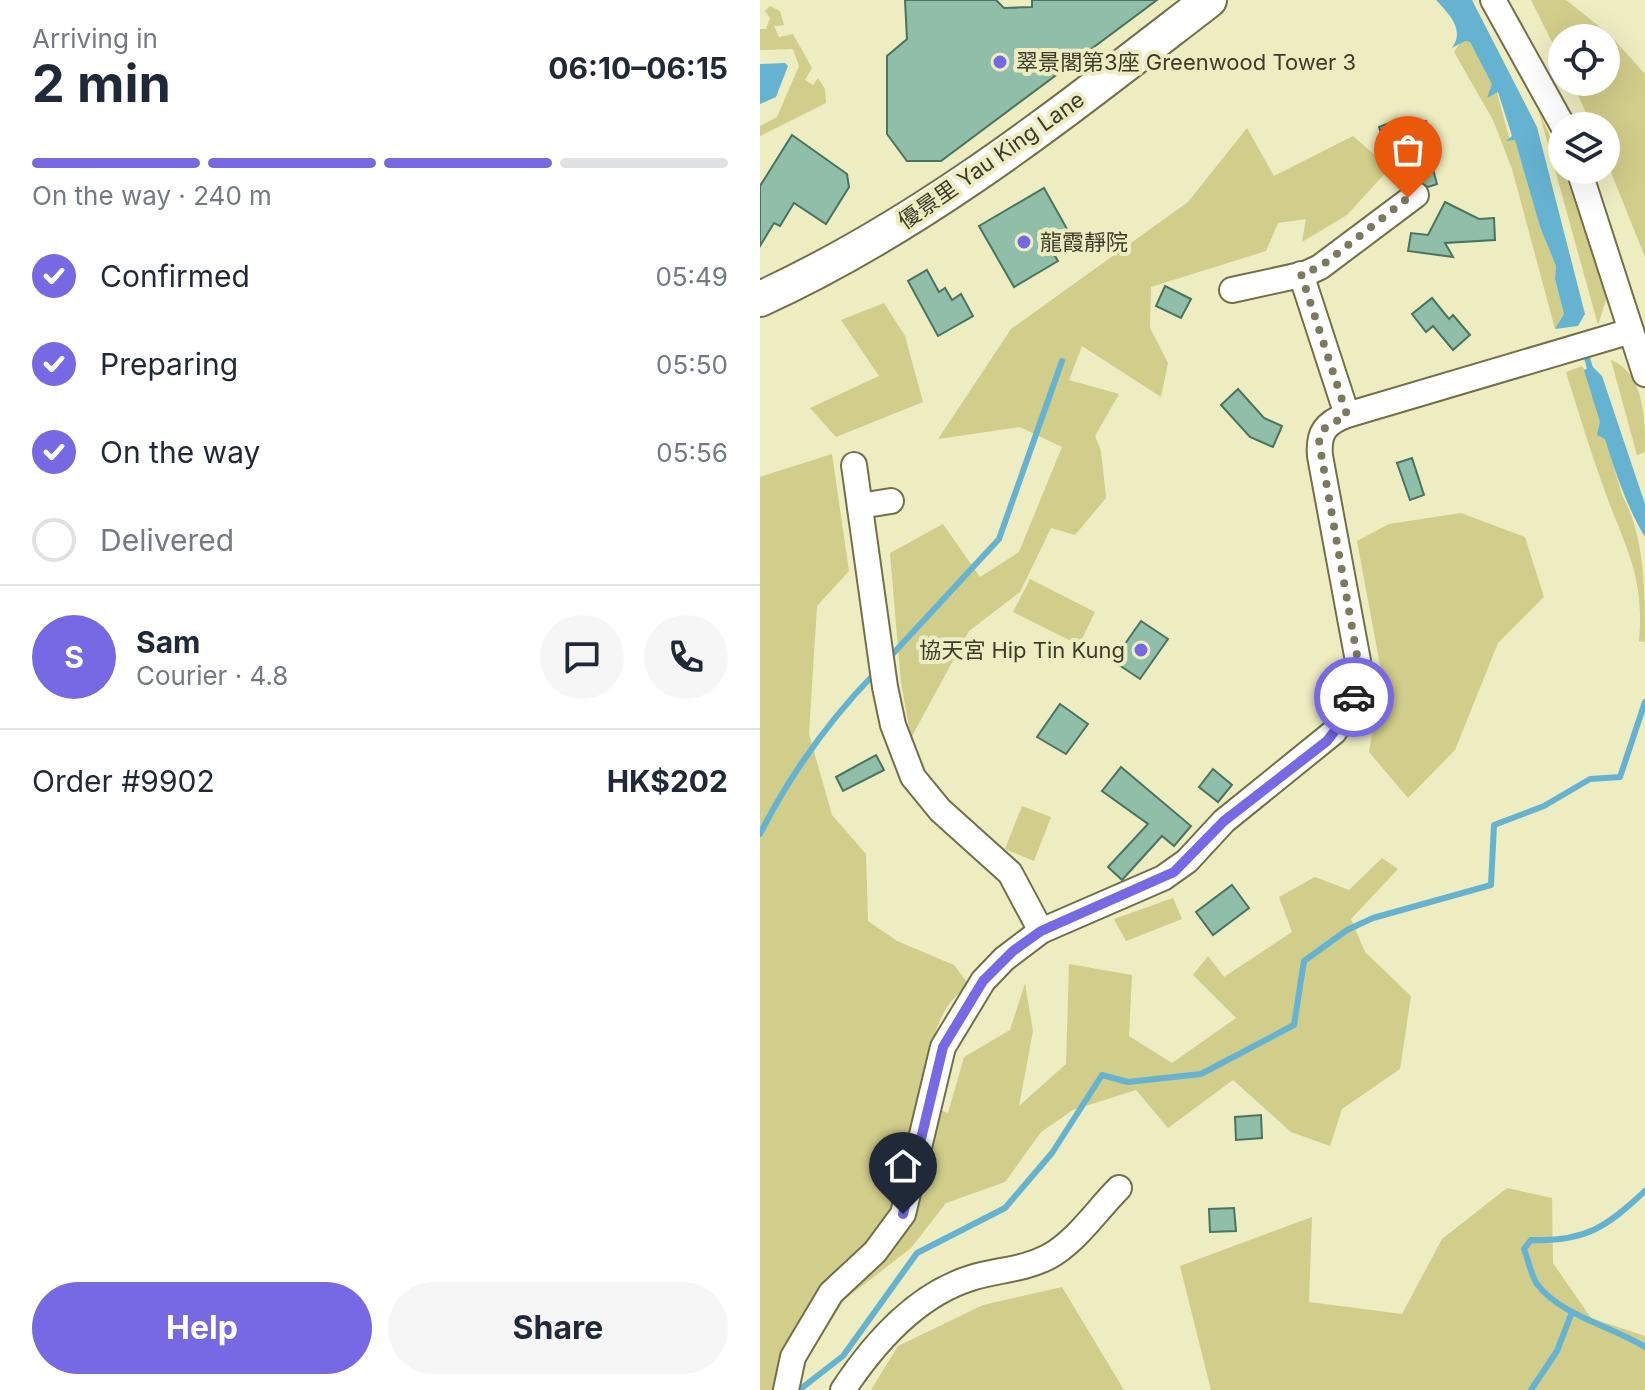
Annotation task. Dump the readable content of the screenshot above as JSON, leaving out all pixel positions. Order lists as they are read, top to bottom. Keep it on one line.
{"streets":{"street":["優景里 Yau King Lane"]},"places":["翠景閣第3座 Greenwood Tower 3","龍霞靜院","協天宮 Hip Tin Kung"],"page":{"heading":["2 min","Arriving in","06:10–06:15"],"panel":["Sam","Courier · 4.8","Order #9902","HK$202"],"bar":"On the way · 240 m","list":[["Confirmed","05:49"],["Preparing","05:50"],["On the way","05:56"],"Delivered"],"round":"S","buttons":["Help","Share"]}}
